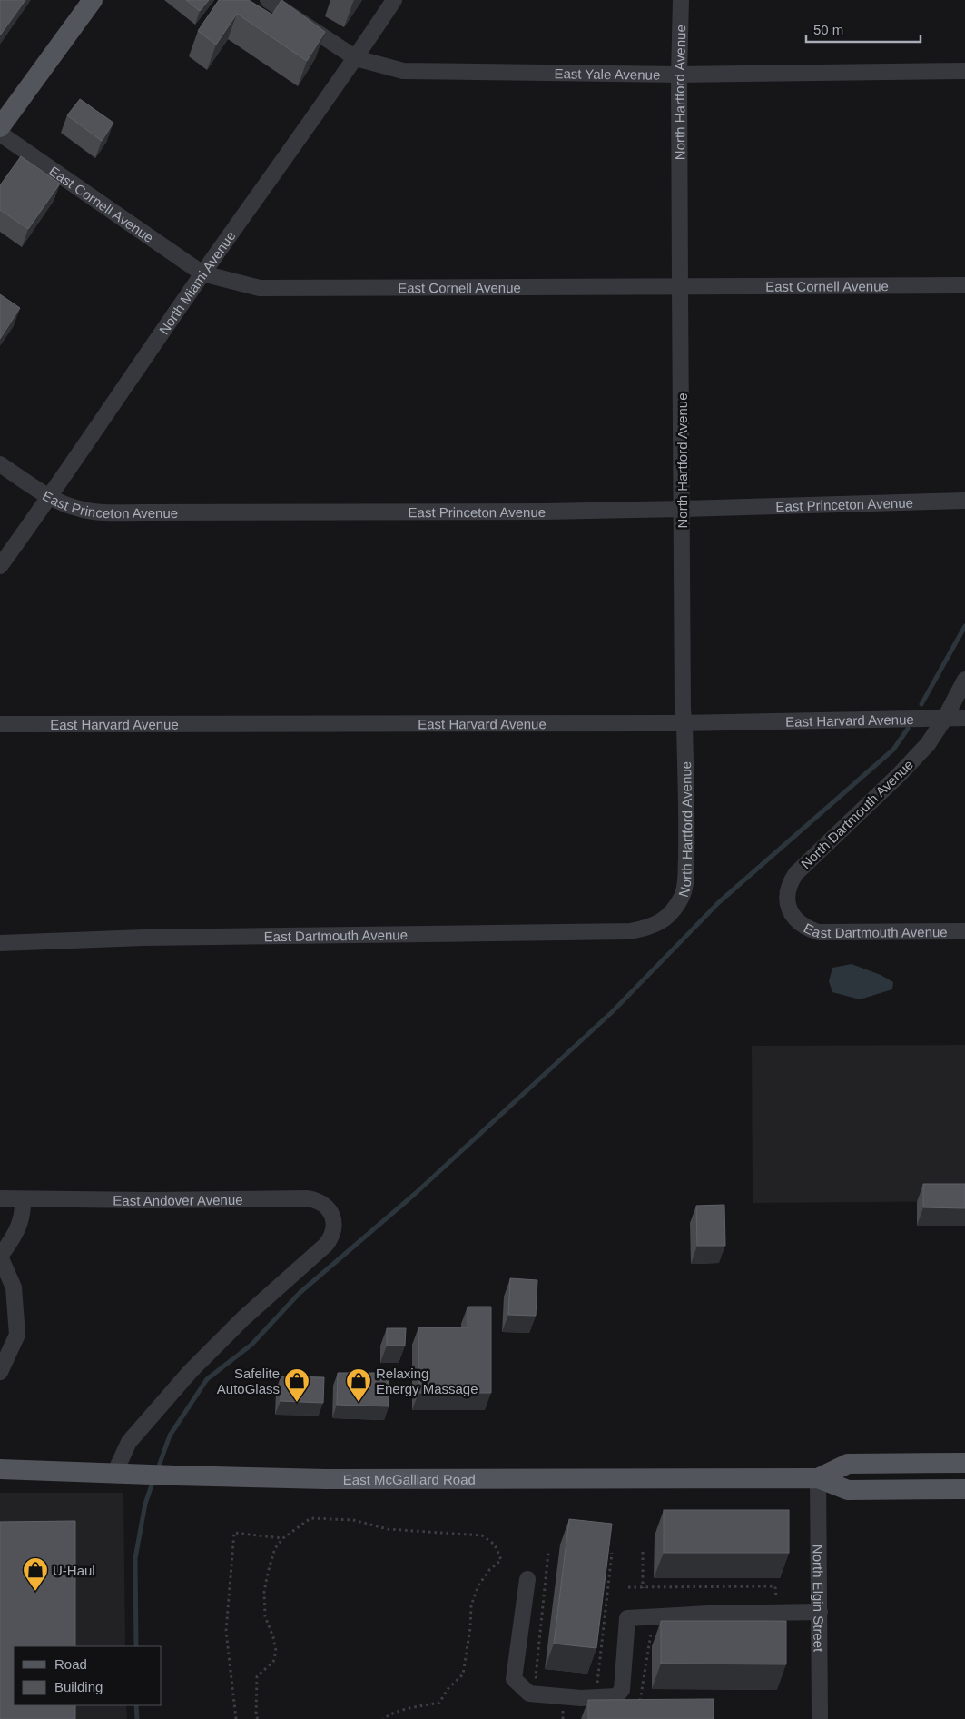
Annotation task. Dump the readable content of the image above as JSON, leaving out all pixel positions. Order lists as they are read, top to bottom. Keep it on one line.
{"streets":{"main road":["East McGalliard Road"],"street":["East Yale Avenue","North Hartford Avenue","East Cornell Avenue","North Miami Avenue","East Princeton Avenue","East Harvard Avenue","North Dartmouth Avenue","East Dartmouth Avenue","East Andover Avenue","North Elgin Street"]},"crossings":[["East Yale Avenue","North Hartford Avenue"],["East Yale Avenue","North Miami Avenue"],["North Hartford Avenue","East Cornell Avenue"],["North Hartford Avenue","East Princeton Avenue"],["North Hartford Avenue","East Harvard Avenue"],["North Hartford Avenue","East Dartmouth Avenue"],["East Cornell Avenue","North Miami Avenue"],["North Miami Avenue","East Princeton Avenue"],["East Harvard Avenue","North Dartmouth Avenue"],["North Dartmouth Avenue","East Dartmouth Avenue"],["East Andover Avenue","East McGalliard Road"],["East McGalliard Road","North Elgin Street"]],"places":{"shop":["Safelite AutoGlass","Relaxing Energy Massage","U-Haul"]},"legend":["Road","Building"],"scale_bar":"50 m"}
